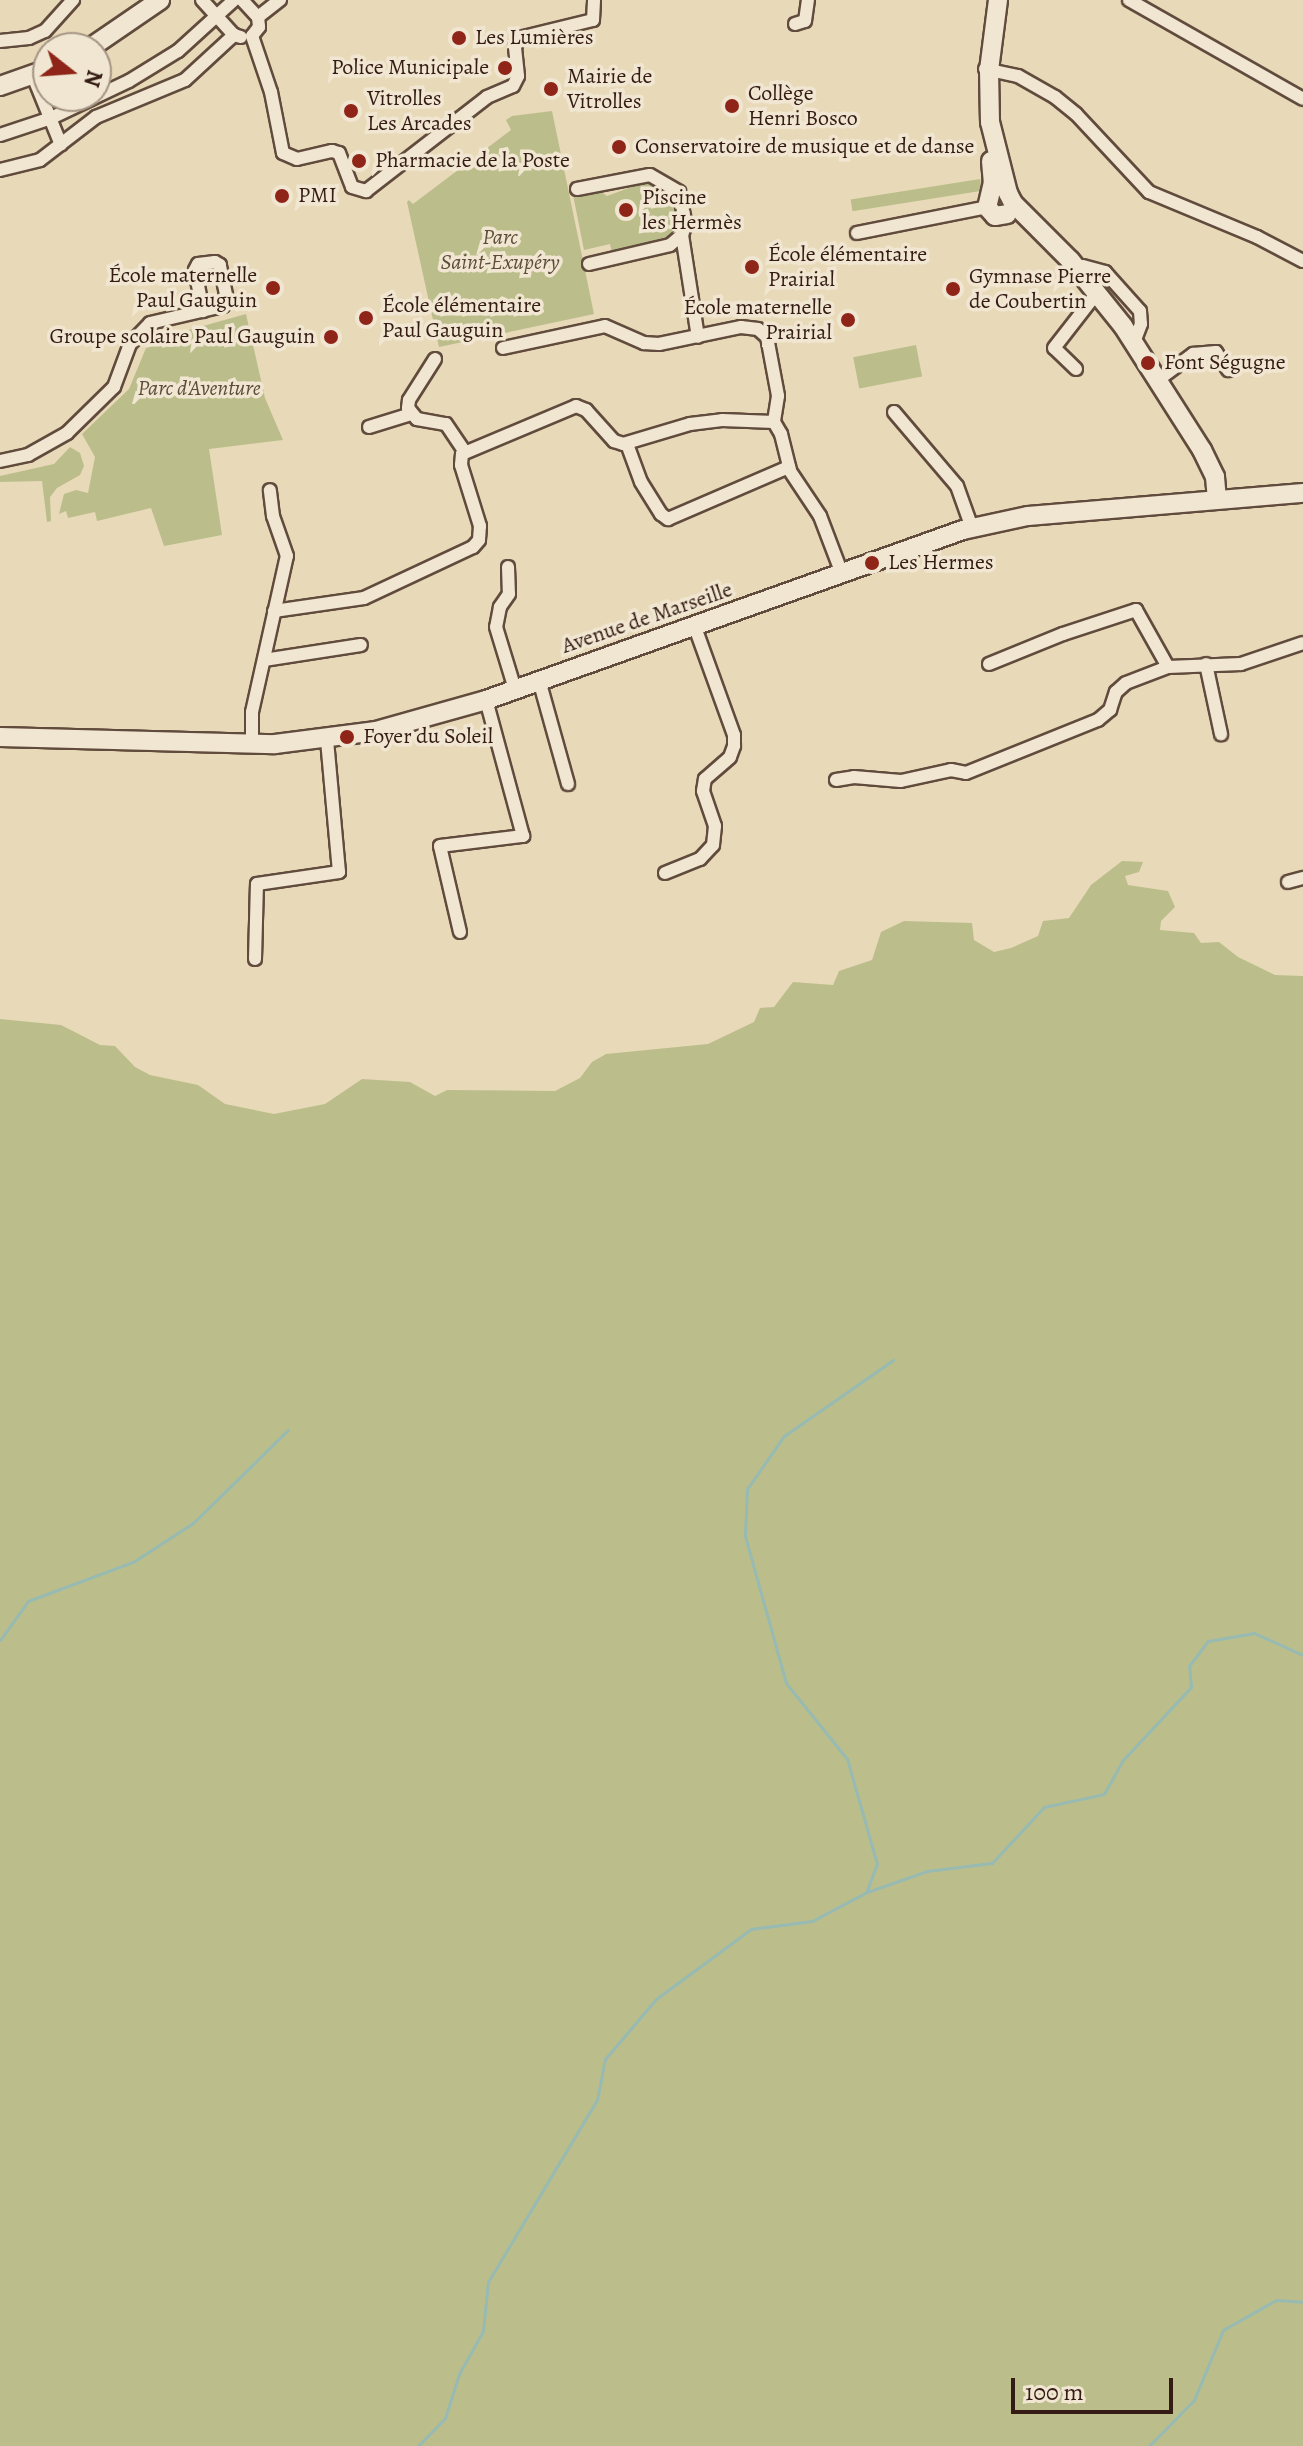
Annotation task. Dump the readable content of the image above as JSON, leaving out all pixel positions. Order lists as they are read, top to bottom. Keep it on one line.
{"streets":{"street":["Avenue de Marseille"]},"parks":["Parc Saint-Exupéry","Parc d'Aventure"],"places":["Les Lumières","Police Municipale","Mairie de Vitrolles","Collège Henri Bosco","Vitrolles Les Arcades","Conservatoire de musique et de danse","Pharmacie de la Poste","PMI","Piscine les Hermès","École élémentaire Prairial","École maternelle Paul Gauguin","Gymnase Pierre de Coubertin","École élémentaire Paul Gauguin","École maternelle Prairial","Groupe scolaire Paul Gauguin","Font Ségugne","Les Hermes","Foyer du Soleil"],"scale_bar":"100 m","north":"right"}
